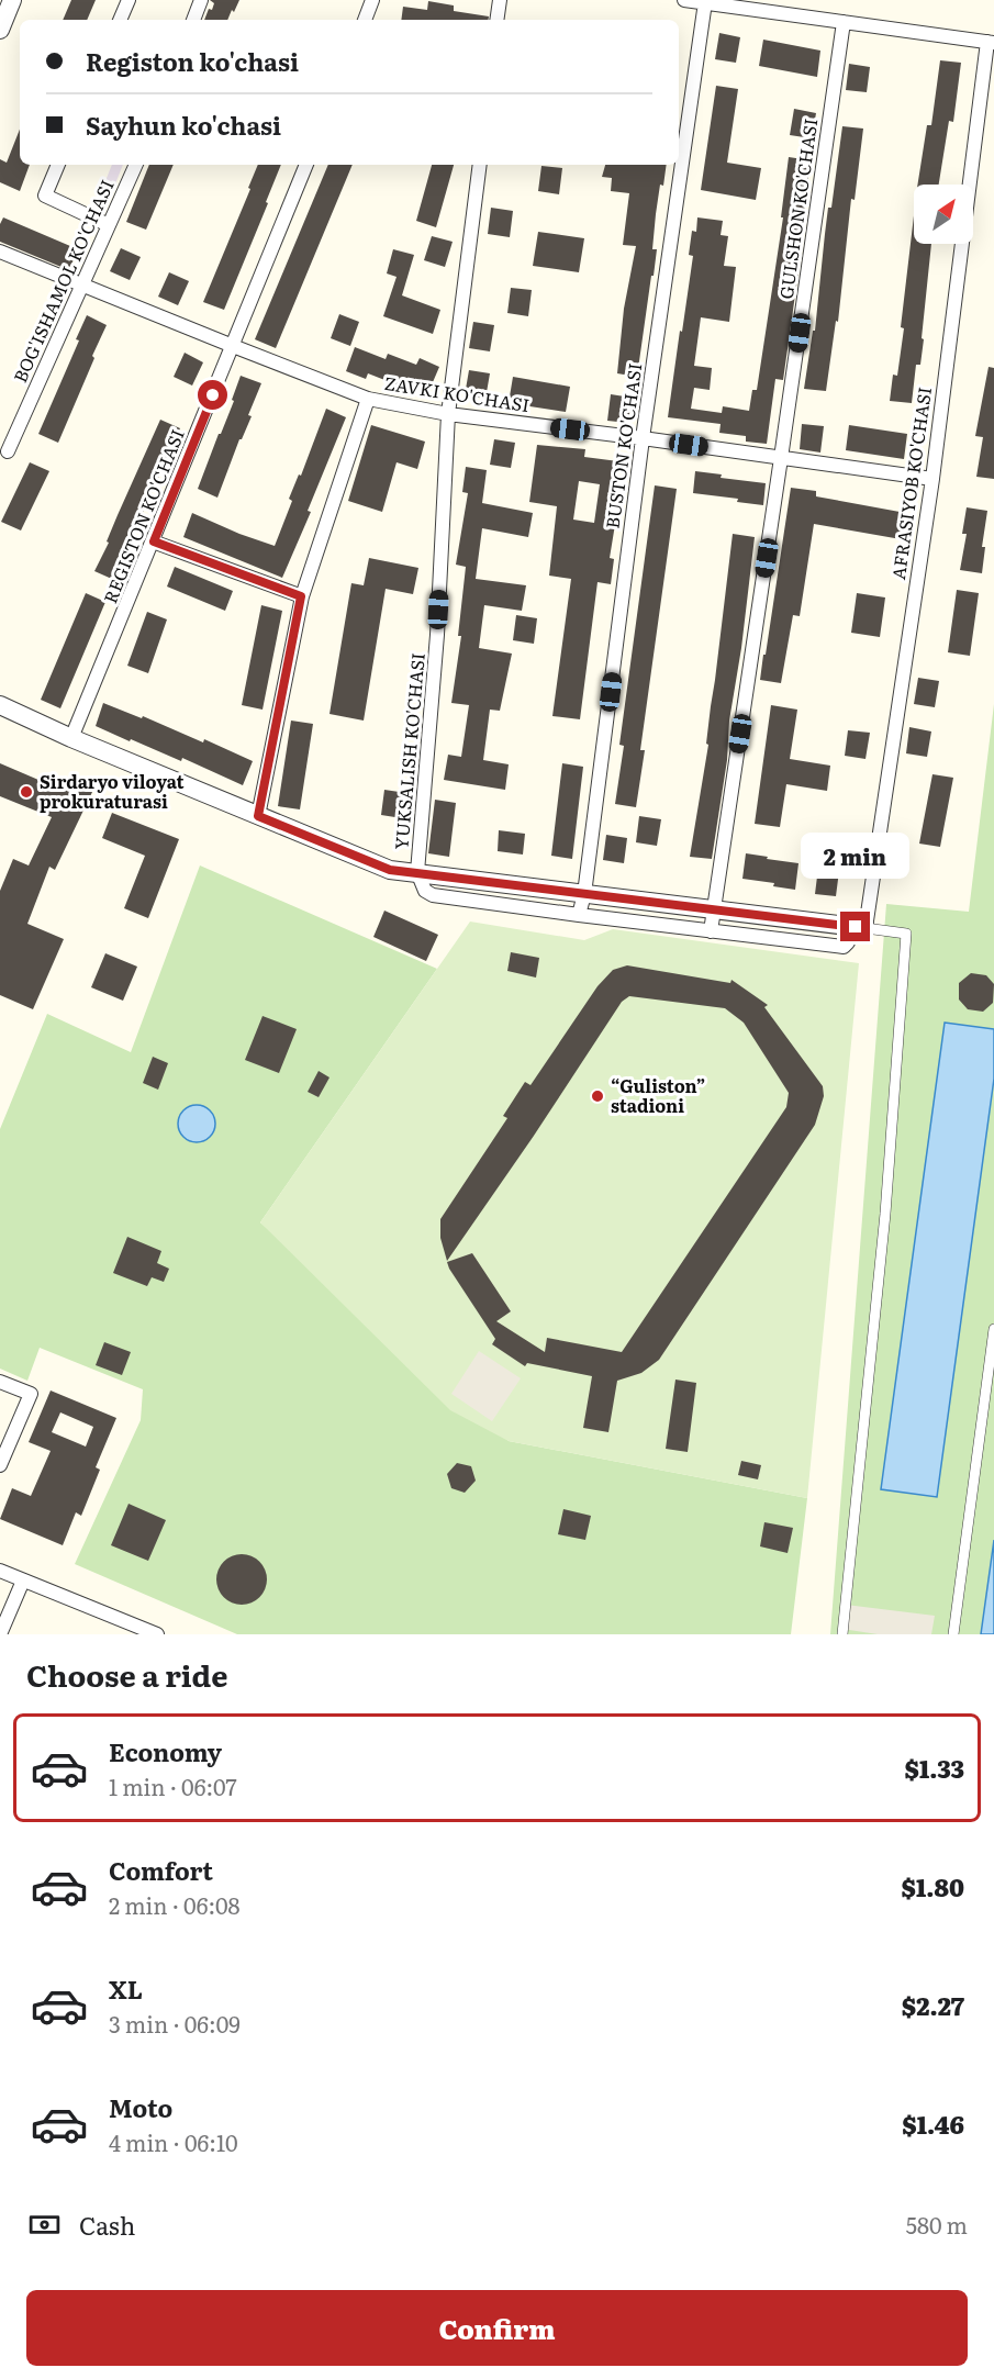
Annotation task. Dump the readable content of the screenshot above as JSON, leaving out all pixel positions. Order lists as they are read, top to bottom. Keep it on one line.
{"streets":{"street":["GULSHON KO'CHASI","BOG'ISHAMOL KO'CHASI","ZAVKI KO'CHASI","BUSTON KO'CHASI","AFRASIYOB KO'CHASI","REGISTON KO'CHASI","YUKSALISH KO'CHASI"]},"crossings":[["GULSHON KO'CHASI","ZAVKI KO'CHASI"],["BOG'ISHAMOL KO'CHASI","ZAVKI KO'CHASI"],["ZAVKI KO'CHASI","BUSTON KO'CHASI"],["ZAVKI KO'CHASI","AFRASIYOB KO'CHASI"],["ZAVKI KO'CHASI","REGISTON KO'CHASI"],["ZAVKI KO'CHASI","YUKSALISH KO'CHASI"]],"places":["Sirdaryo viloyat prokuraturasi","“Guliston” stadioni"],"north":"top right","page":{"banner":["Registon ko'chasi","Sayhun ko'chasi"],"bubble":"2 min","heading":"Choose a ride","list":[{"name":"Economy","note":"1 min · 06:07","value":"$1.33"},{"name":"Comfort","note":"2 min · 06:08","value":"$1.80"},{"name":"XL","note":"3 min · 06:09","value":"$2.27"},{"name":"Moto","note":"4 min · 06:10","value":"$1.46"}],"pay":["Cash","580 m"],"buttons":"Confirm"}}
